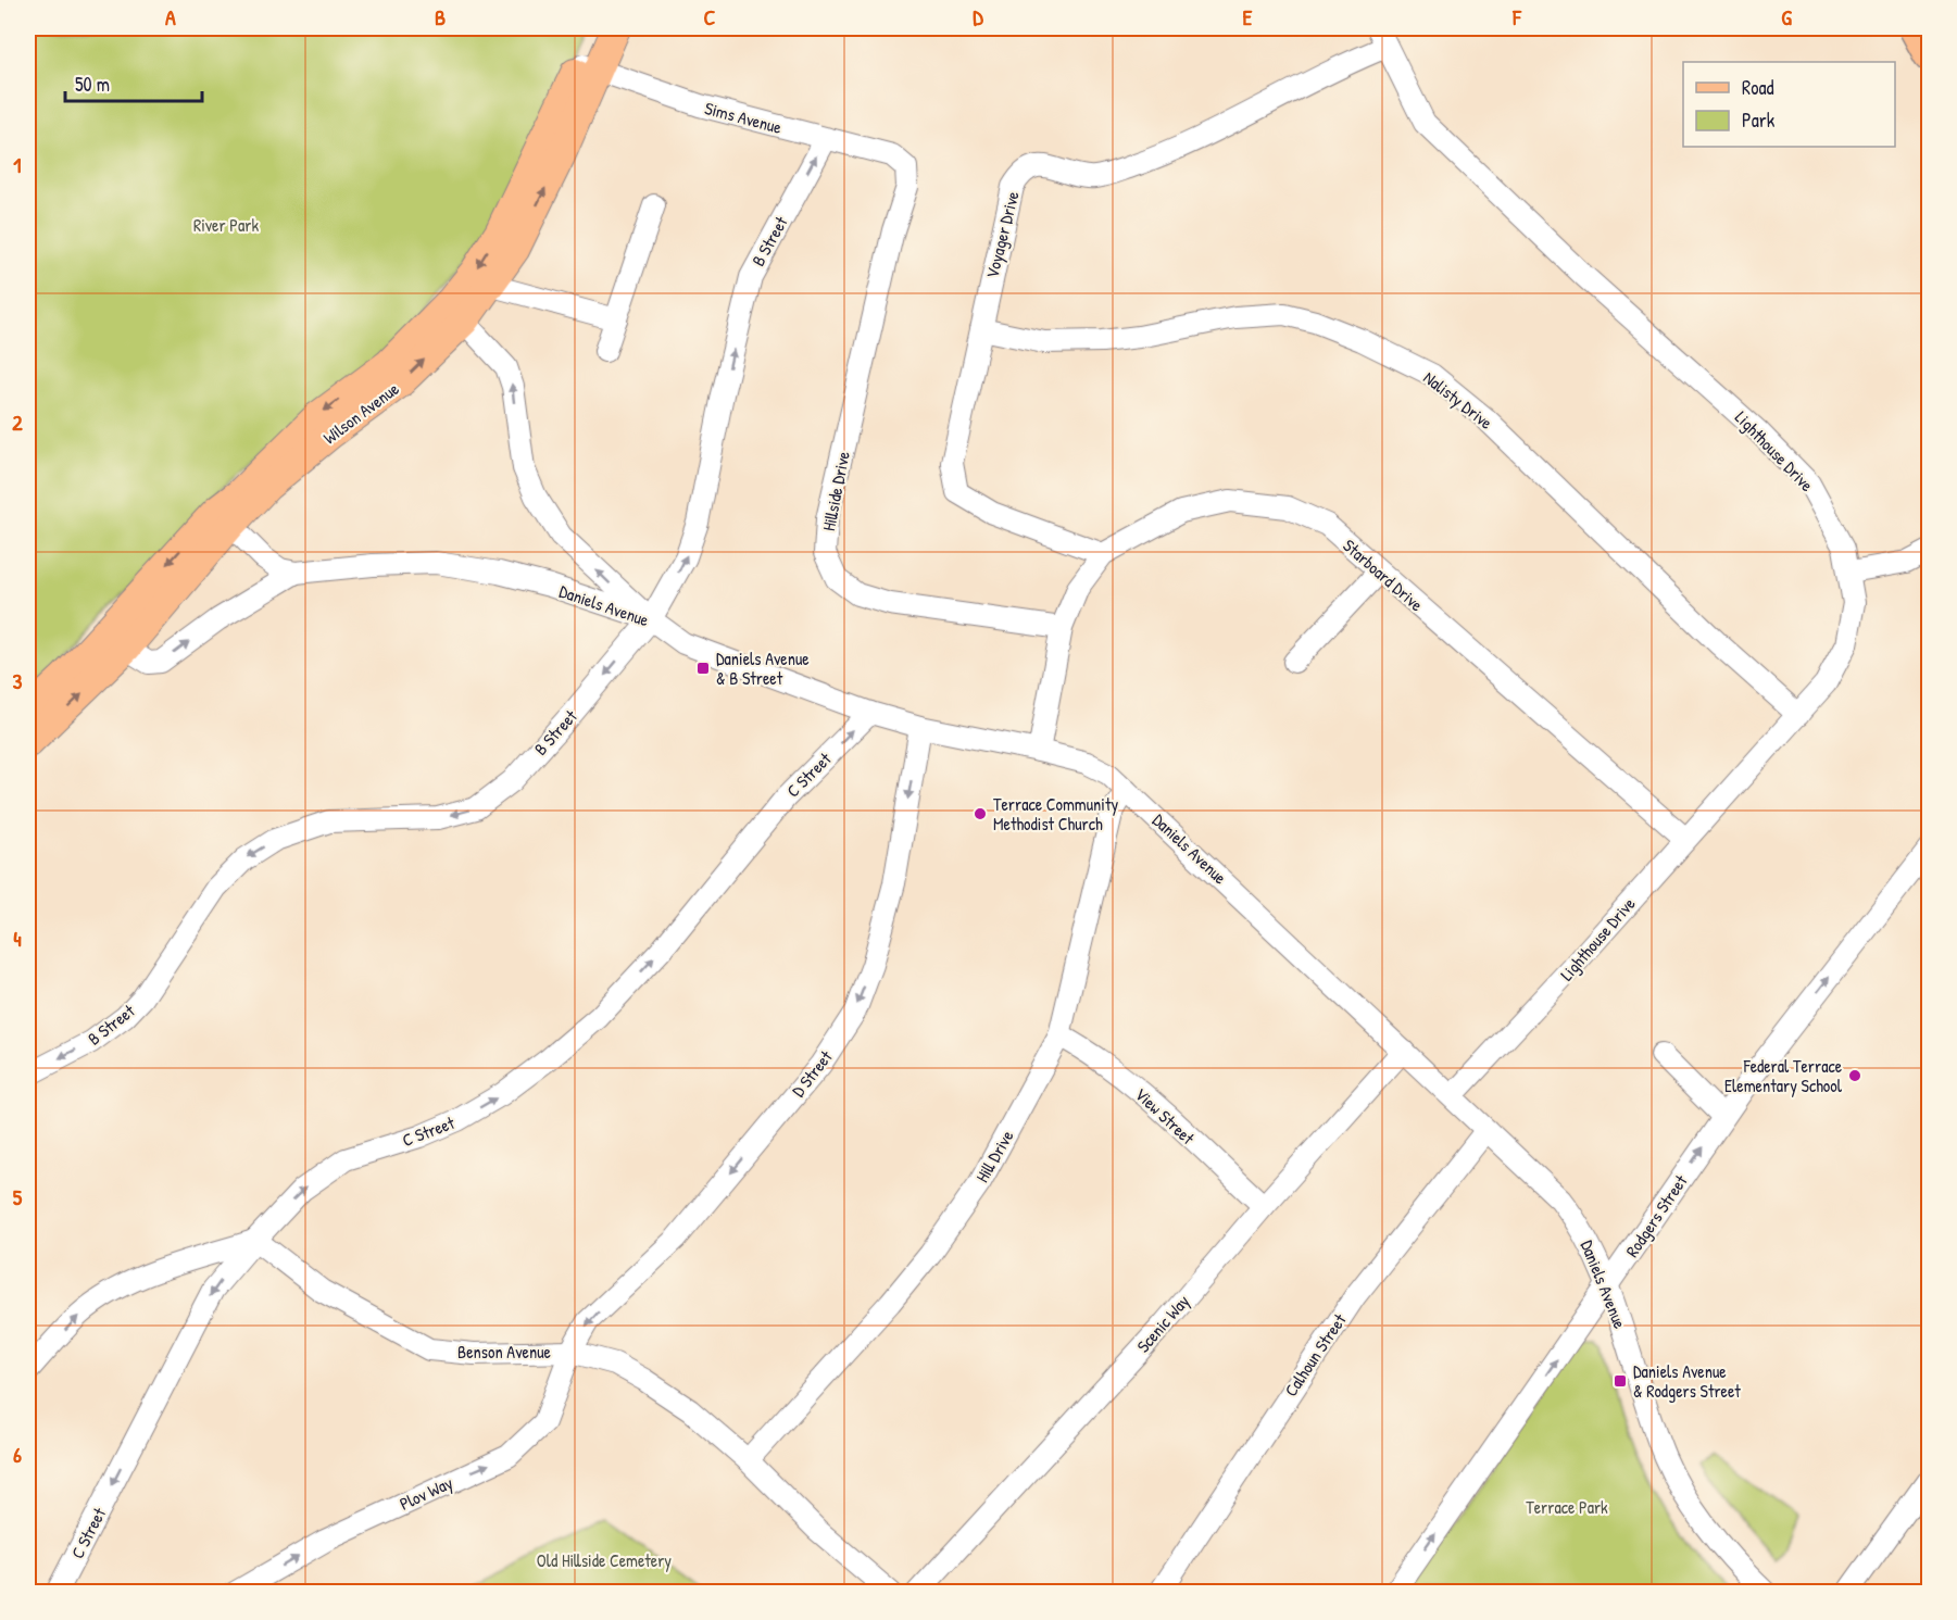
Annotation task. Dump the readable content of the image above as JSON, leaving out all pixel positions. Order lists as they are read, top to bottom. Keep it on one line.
{"streets":{"main road":["Wilson Avenue"],"street":["Sims Avenue","Voyager Drive","B Street","Nalisty Drive","Lighthouse Drive","Hillside Drive","Starboard Drive","Daniels Avenue","C Street","D Street","View Street","Hill Drive","Rodgers Street","Scenic Way","Benson Avenue","Calhoun Street","Plov Way"]},"crossings":[["Sims Avenue","B Street"],["Sims Avenue","Wilson Avenue"],["Sims Avenue","Hillside Drive"],["Voyager Drive","Nalisty Drive"],["Voyager Drive","Lighthouse Drive"],["Voyager Drive","Starboard Drive"],["B Street","Daniels Avenue"],["Nalisty Drive","Lighthouse Drive"],["Wilson Avenue","Daniels Avenue"],["Lighthouse Drive","Starboard Drive"],["Lighthouse Drive","Daniels Avenue"],["Hillside Drive","Starboard Drive"],["Daniels Avenue","C Street"],["Daniels Avenue","D Street"],["Daniels Avenue","Hill Drive"],["Daniels Avenue","Rodgers Street"],["Daniels Avenue","Scenic Way"],["Daniels Avenue","Calhoun Street"],["C Street","Benson Avenue"],["D Street","Benson Avenue"],["D Street","Plov Way"],["View Street","Hill Drive"],["View Street","Scenic Way"],["Hill Drive","Benson Avenue"],["Benson Avenue","Plov Way"]],"one_way":["D Street","Rodgers Street","Plov Way"],"parks":["River Park","Terrace Park","Old Hillside Cemetery"],"places":{"transit":["Daniels Avenue & B Street","Daniels Avenue & Rodgers Street"],"other":["Terrace Community Methodist Church","Federal Terrace Elementary School"]},"legend":["Road","Park"],"scale_bar":"50 m","grid":{"columns":["A","B","C","D","E","F","G"],"rows":["1","2","3","4","5","6"]}}
